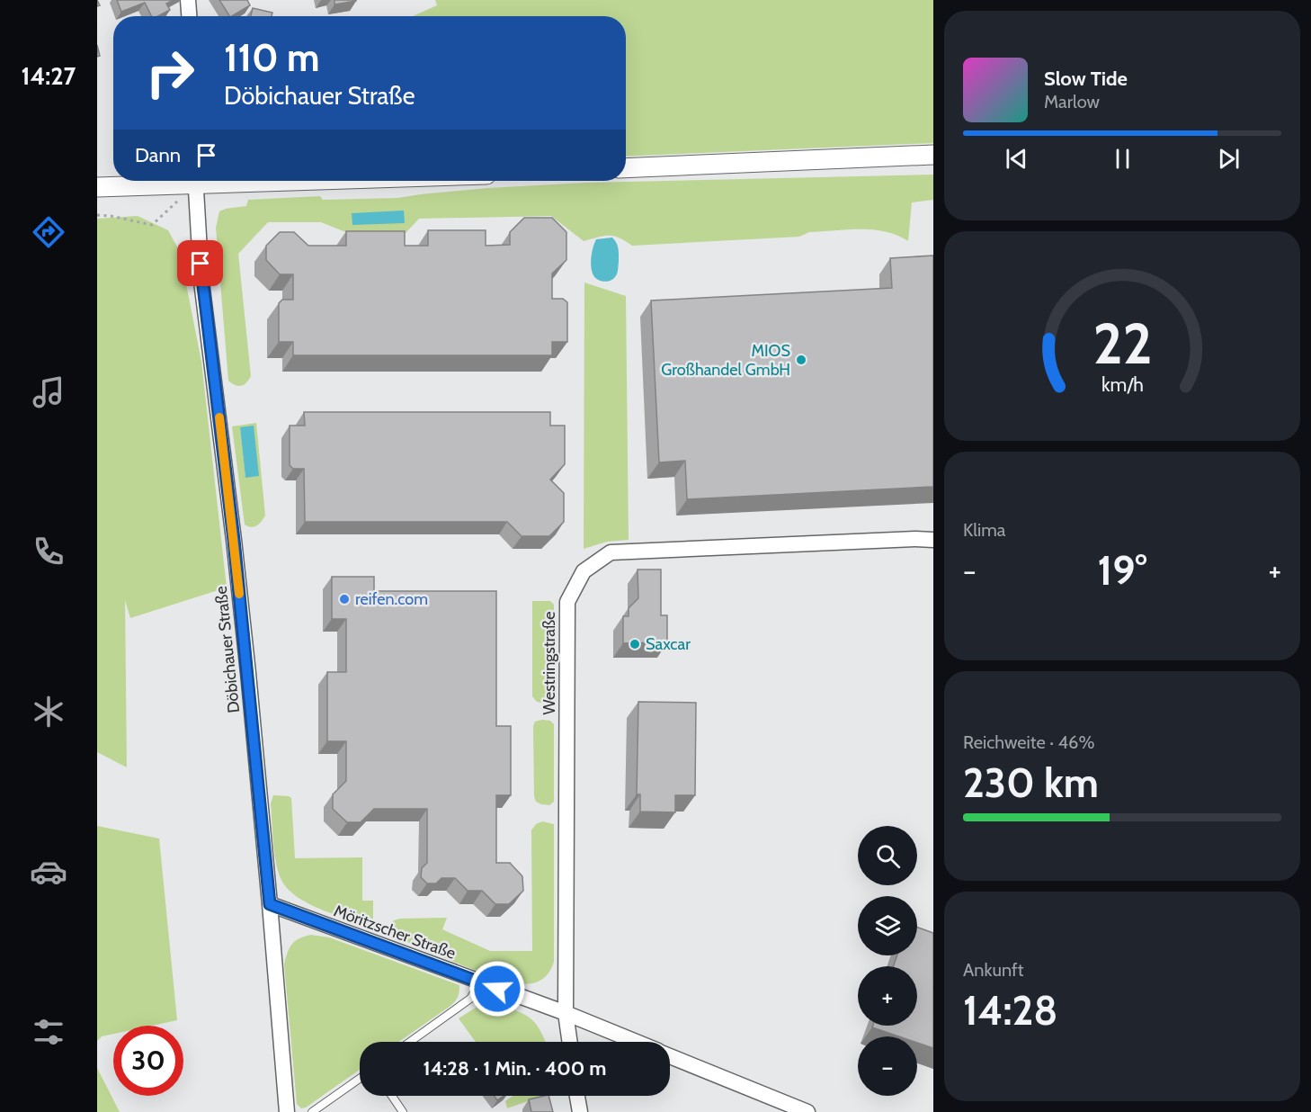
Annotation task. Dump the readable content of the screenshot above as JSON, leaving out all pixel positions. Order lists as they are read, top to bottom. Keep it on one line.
{"streets":{"street":["Döbichauer Straße","Westringstraße","Möritzscher Straße"]},"crossings":[["Döbichauer Straße","Möritzscher Straße"],["Westringstraße","Möritzscher Straße"]],"places":["MIOS Großhandel GmbH","reifen.com","Saxcar"],"page":{"tabs":"14:27","turn":["110 m","Döbichauer Straße"],"song":["Slow Tide","Marlow"],"then":"Dann","tile":["Klima",["Reichweite · 46%","230 km"],["Ankunft","14:28"]],"heat":["−","19°","+"],"map_buttons":["+","−"],"limit":"30","trip":"14:28 · 1 Min. · 400 m","gauge":["22","km/h"]}}
